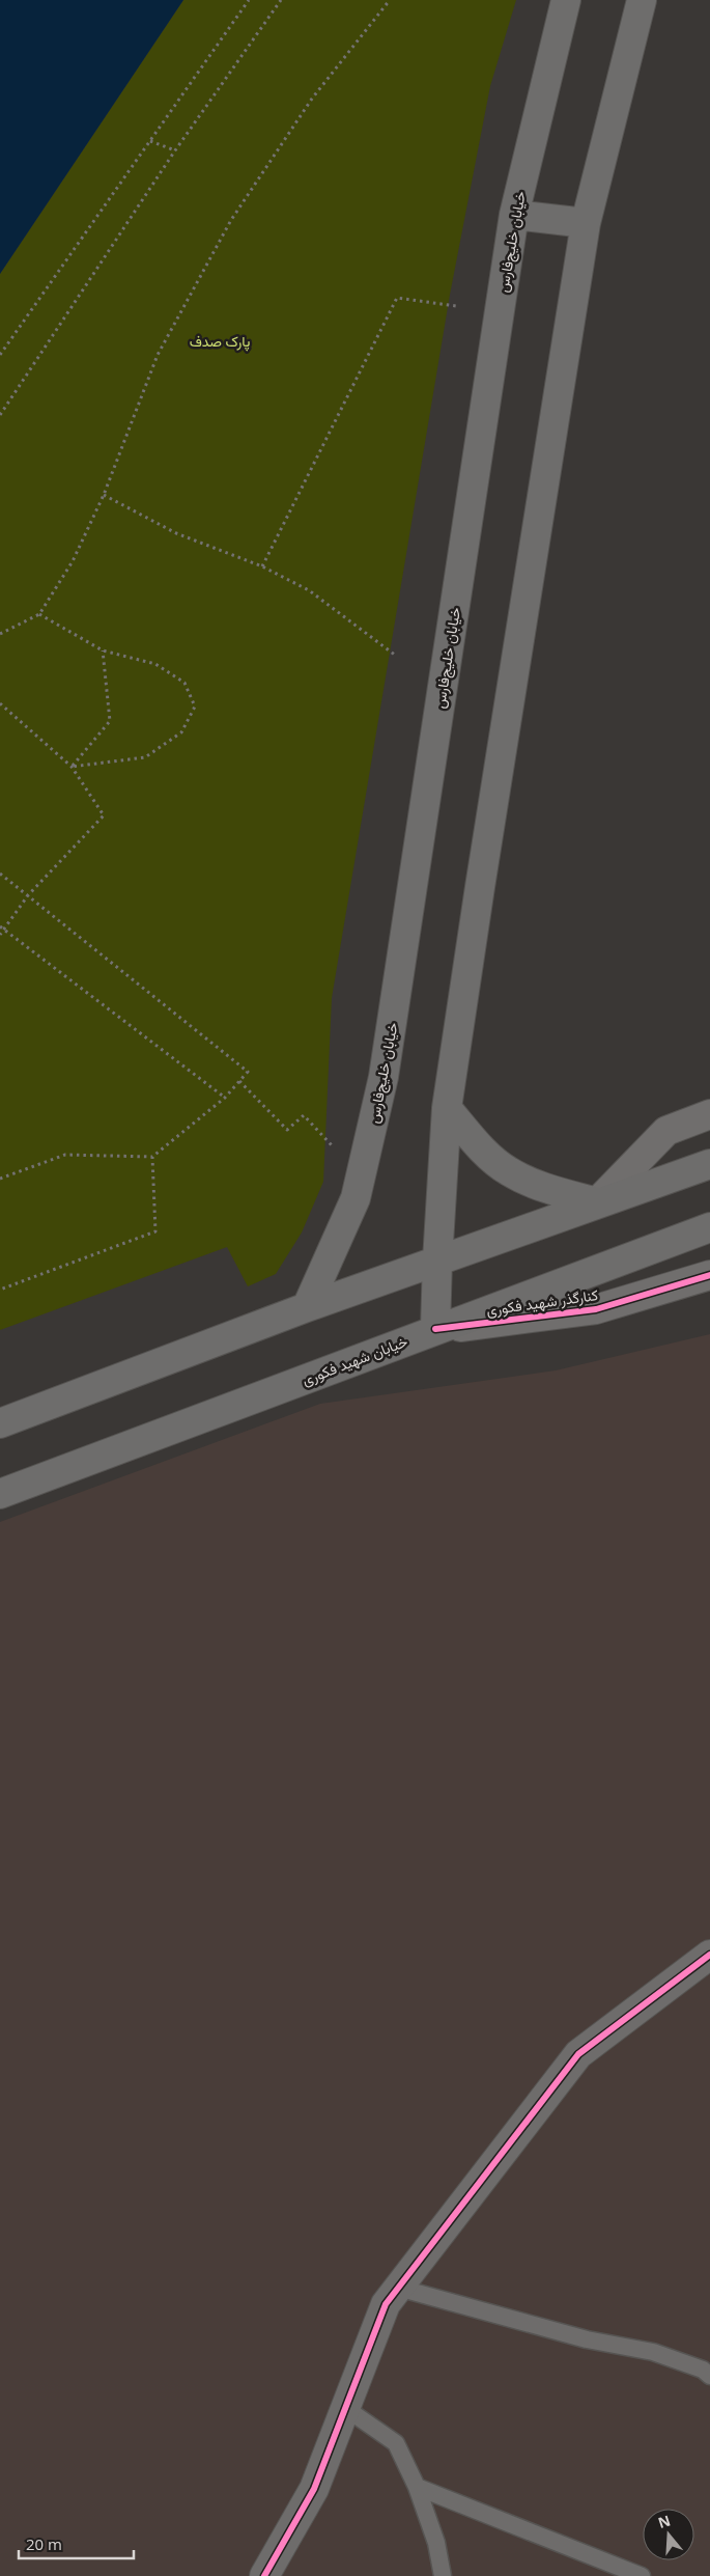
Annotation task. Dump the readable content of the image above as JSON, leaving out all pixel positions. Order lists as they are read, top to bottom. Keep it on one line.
{"streets":{"main road":["خیابان خلیج‌فارس","خیابان شهید فکوری"],"street":["کنارگذر شهید فکوری"]},"crossings":[["کنارگذر شهید فکوری","خیابان شهید فکوری"]],"parks":["پارک صدف"],"scale_bar":"20 m","north":"top"}
